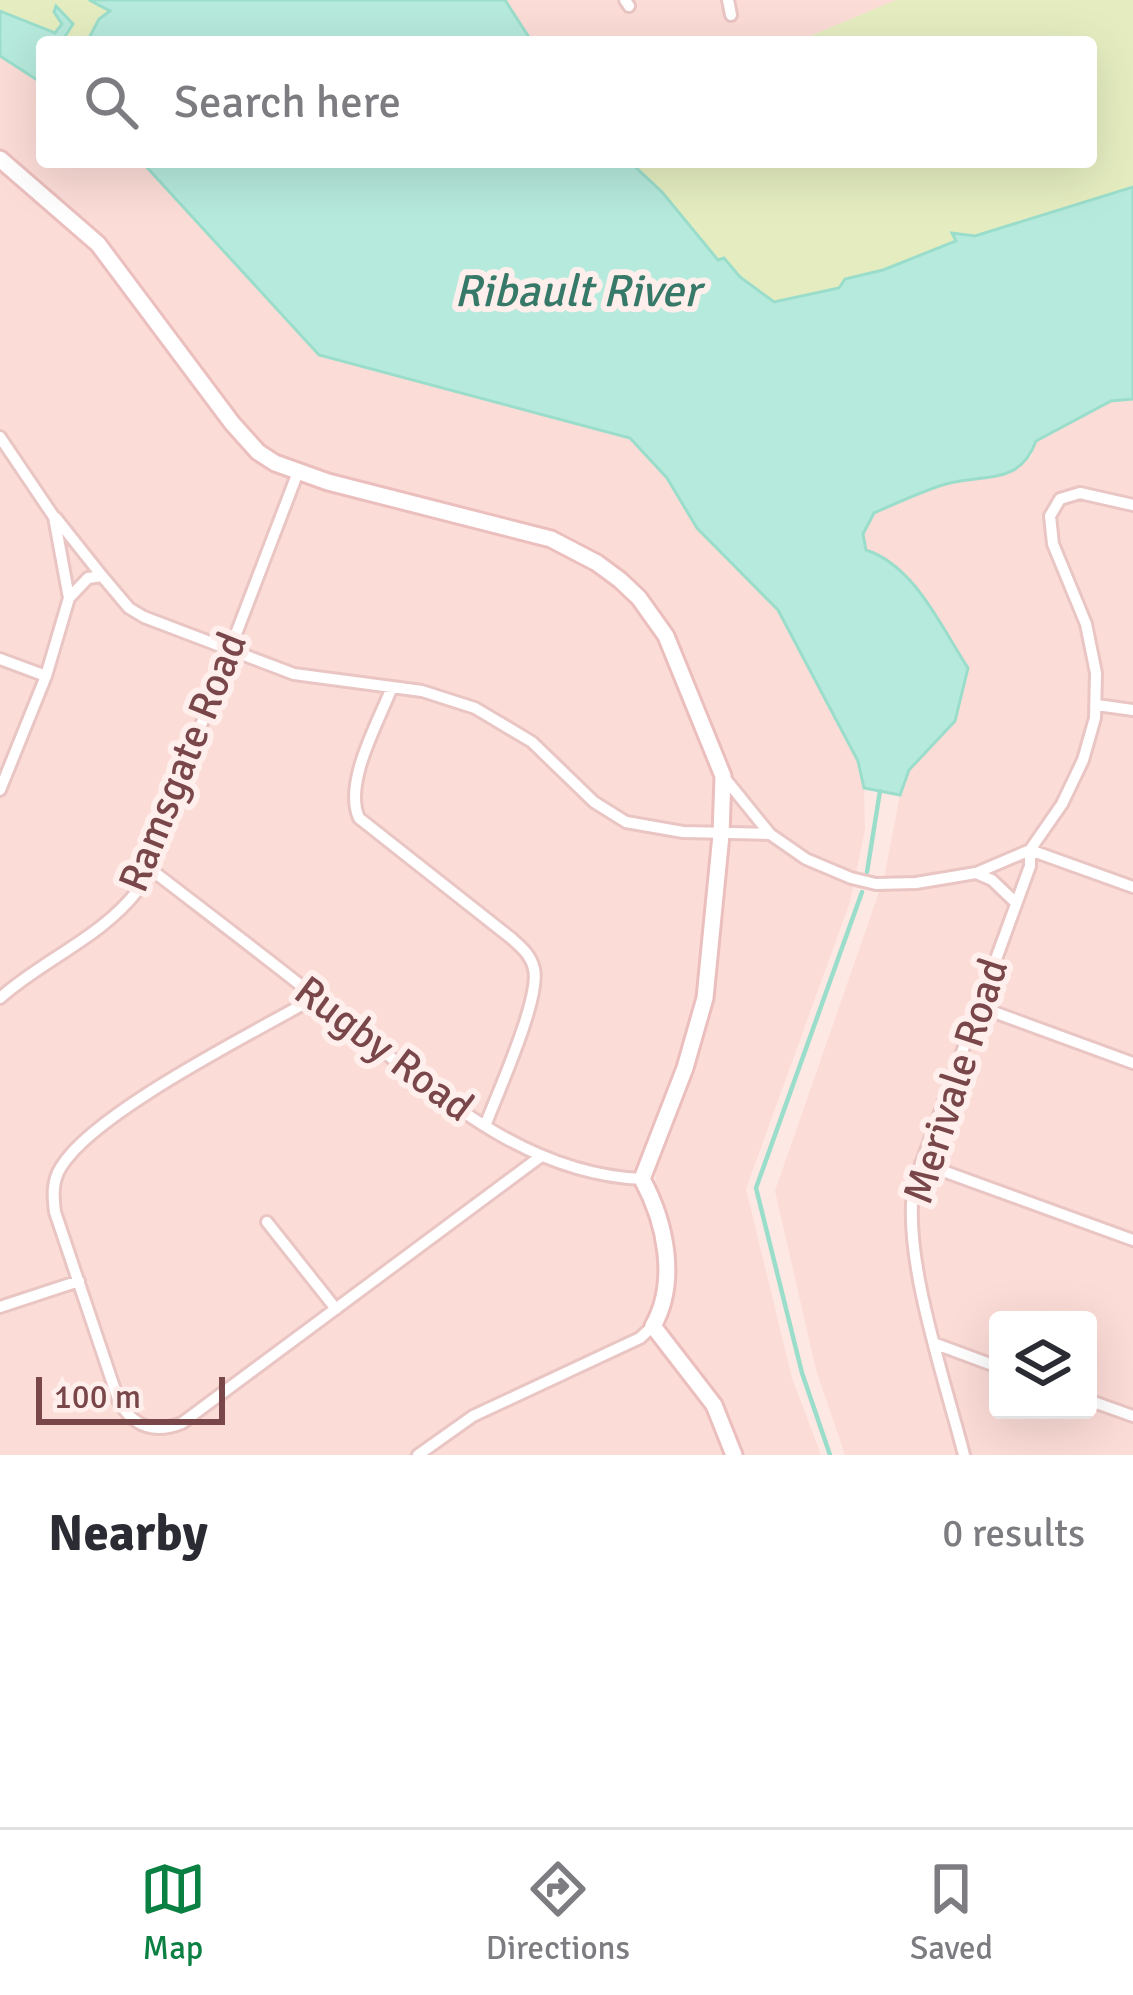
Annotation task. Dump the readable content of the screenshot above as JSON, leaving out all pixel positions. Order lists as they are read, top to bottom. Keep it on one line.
{"streets":{"street":["Ramsgate Road","Rugby Road","Merivale Road"]},"crossings":[["Ramsgate Road","Rugby Road"]],"water":["Ribault River"],"scale_bar":"100 m","page":{"search":"Search here","scale":"100 m","heading":["Nearby","0 results"],"nav":["Map","Directions","Saved"]}}
